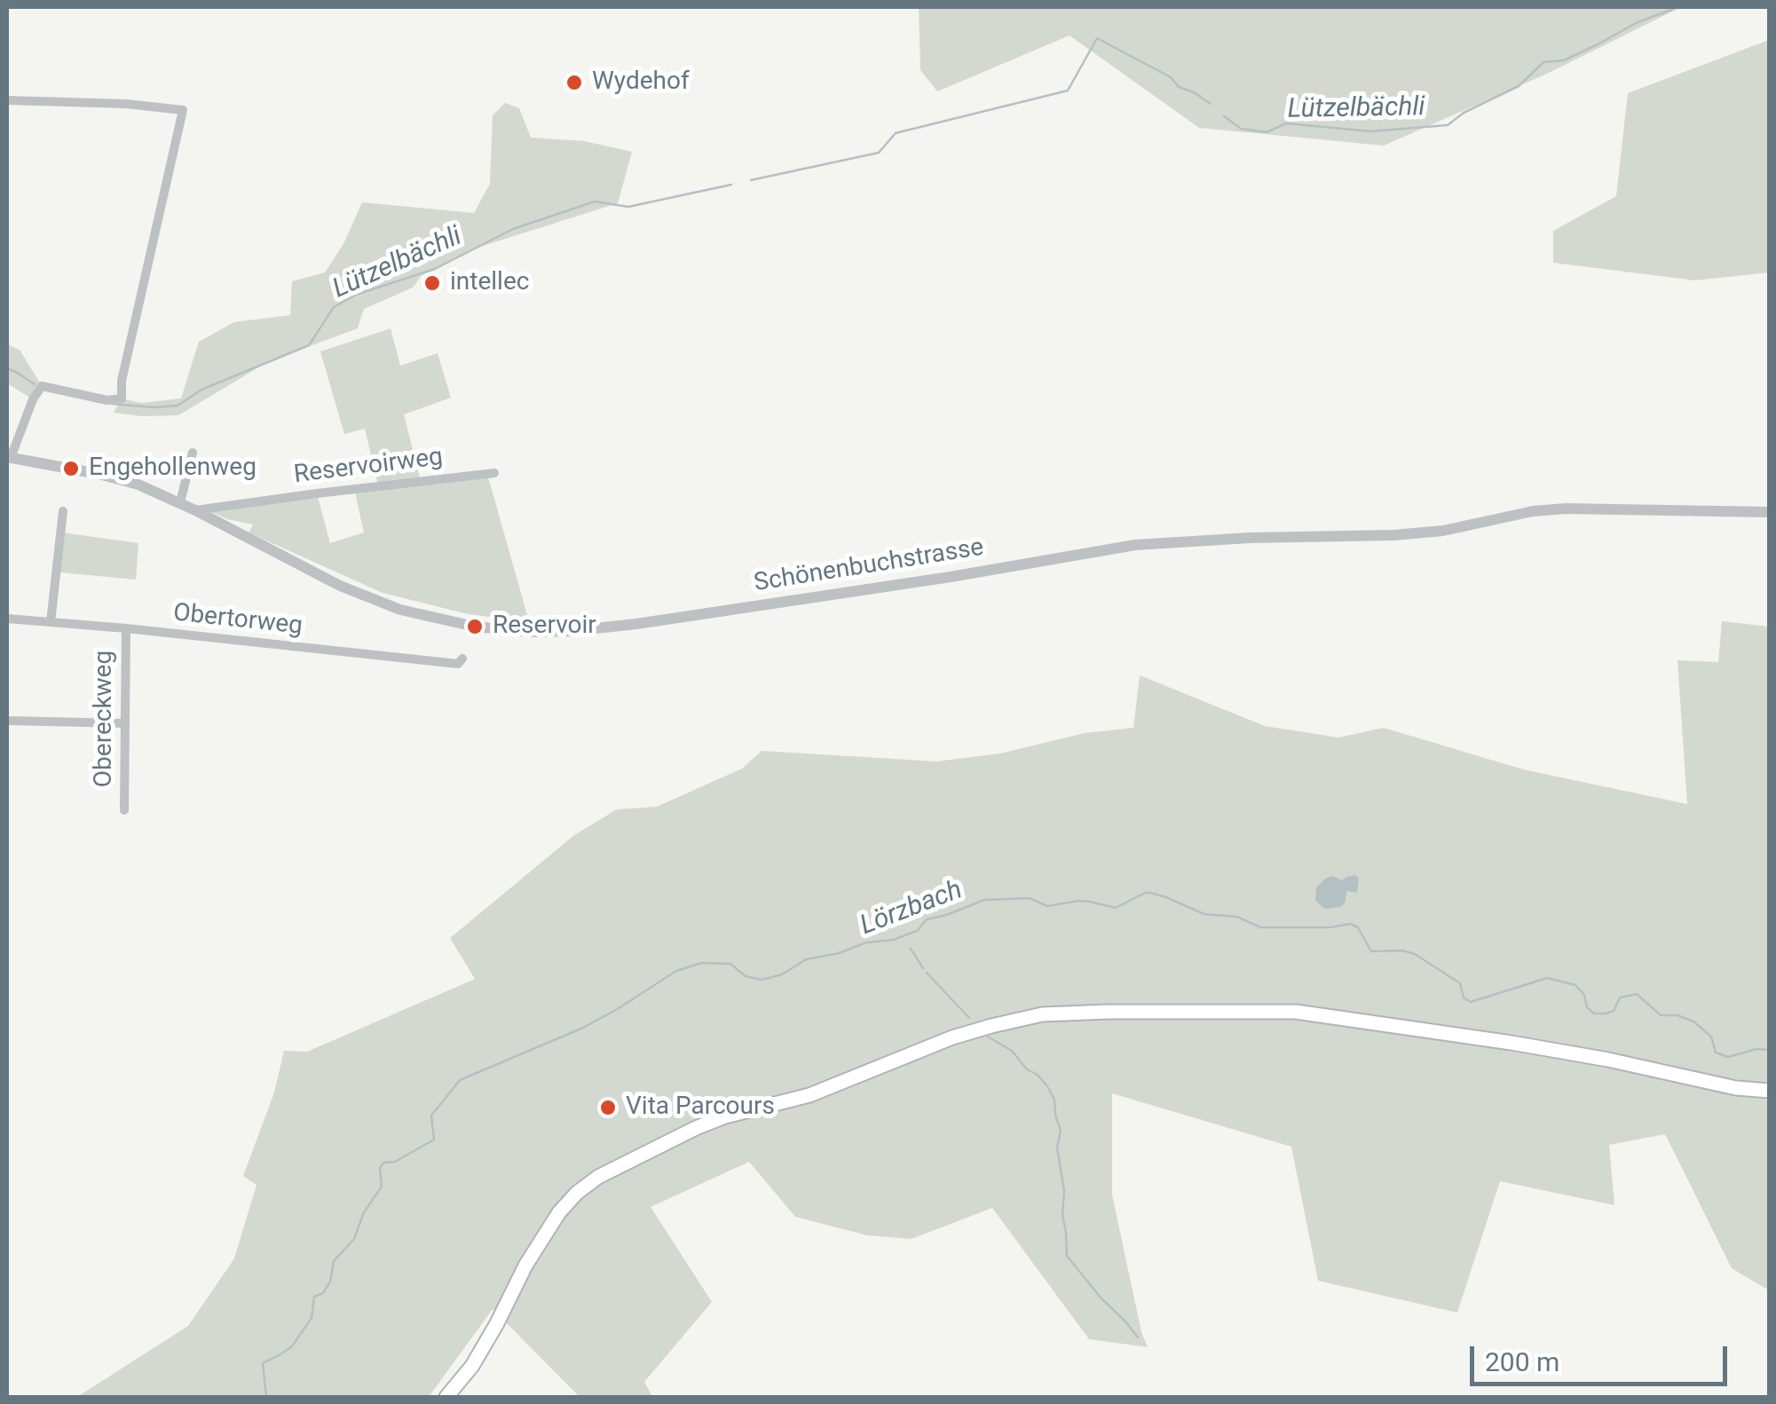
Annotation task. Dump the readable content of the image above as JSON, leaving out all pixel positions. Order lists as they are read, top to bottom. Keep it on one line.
{"streets":{"street":["Reservoirweg","Schönenbuchstrasse","Obertorweg","Obereckweg"]},"crossings":[["Reservoirweg","Schönenbuchstrasse"],["Obertorweg","Obereckweg"]],"water":["Lützelbächli","Lörzbach"],"places":["Wydehof","intellec","Engehollenweg","Reservoir","Vita Parcours"],"scale_bar":"200 m"}
